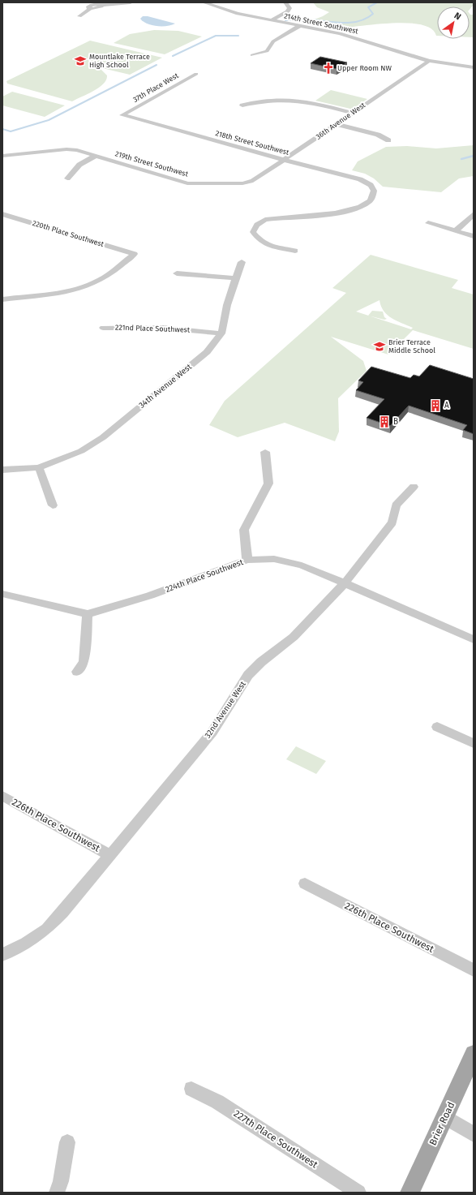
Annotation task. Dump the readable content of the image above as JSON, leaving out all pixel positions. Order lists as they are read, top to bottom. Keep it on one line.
{"streets":{"main road":["Brier Road"],"street":["214th Street Southwest","37th Place West","36th Avenue West","218th Street Southwest","219th Street Southwest","220th Place Southwest","221nd Place Southwest","34th Avenue West","224th Place Southwest","32nd Avenue West","226th Place Southwest","227th Place Southwest"]},"crossings":[["214th Street Southwest","36th Avenue West"],["37th Place West","218th Street Southwest"],["36th Avenue West","218th Street Southwest"],["36th Avenue West","219th Street Southwest"],["221nd Place Southwest","34th Avenue West"],["224th Place Southwest","32nd Avenue West"],["32nd Avenue West","226th Place Southwest"]],"places":{"school or university":["Mountlake Terrace High School","Brier Terrace Middle School"],"church":["Upper Room NW"],"building":["A","B"]},"north":"top right"}
